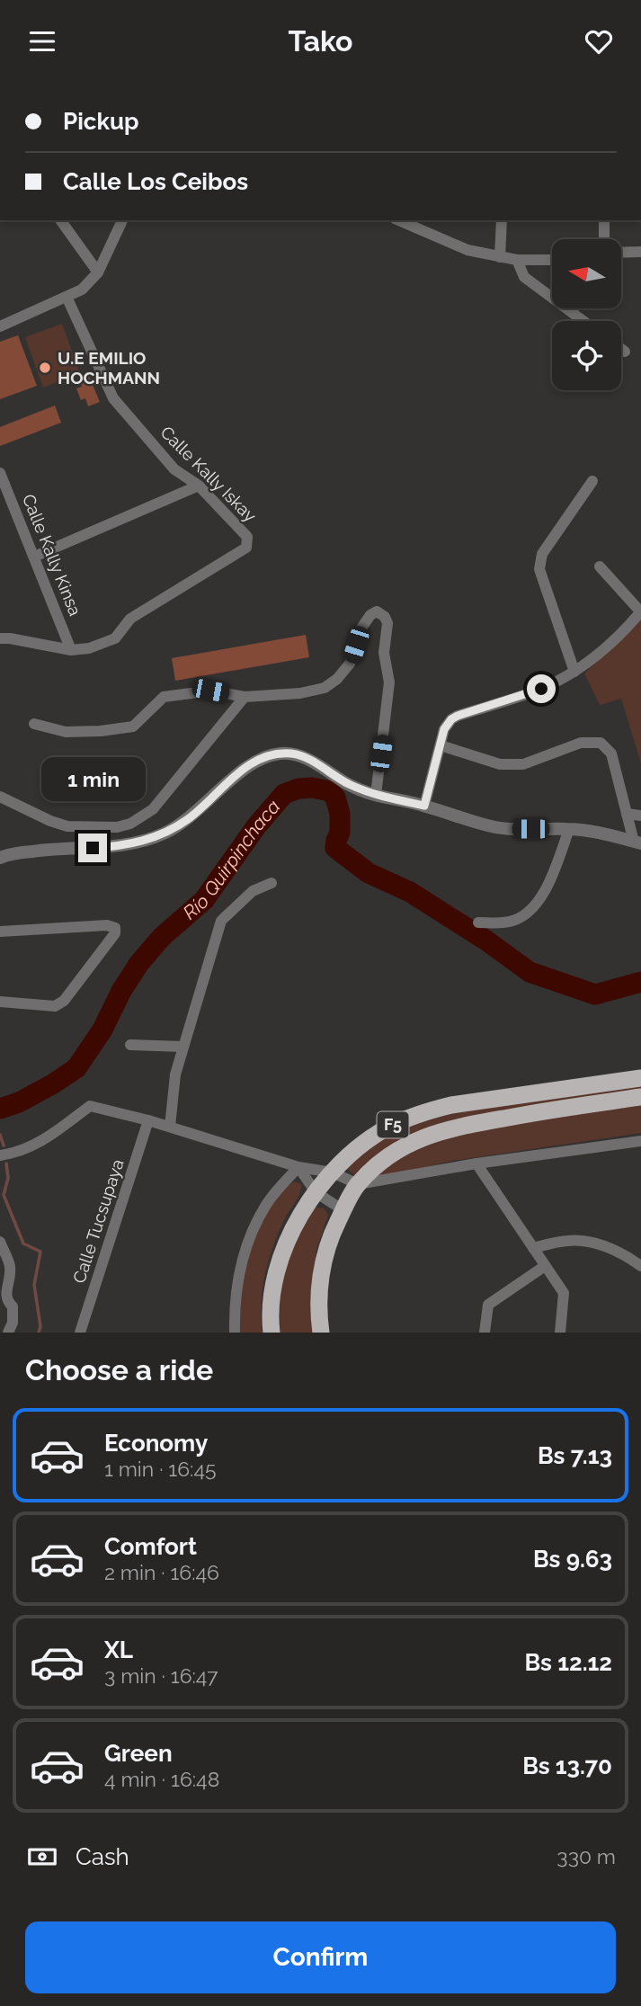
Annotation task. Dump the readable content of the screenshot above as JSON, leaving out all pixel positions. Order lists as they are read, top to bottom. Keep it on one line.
{"streets":{"highway":["F5"],"street":["Calle Kally Iskay","Calle Kally Kinsa","Calle Tucsupaya"]},"crossings":[["Calle Kally Iskay","Calle Kally Kinsa"]],"water":["Río Quirpinchaca"],"places":["U.E EMILIO HOCHMANN"],"north":"left","page":{"header":"Tako","banner":["Pickup","Calle Los Ceibos"],"bubble":"1 min","heading":"Choose a ride","list":[{"name":"Economy","note":"1 min · 16:45","value":"Bs 7.13"},{"name":"Comfort","note":"2 min · 16:46","value":"Bs 9.63"},{"name":"XL","note":"3 min · 16:47","value":"Bs 12.12"},{"name":"Green","note":"4 min · 16:48","value":"Bs 13.70"}],"pay":["Cash","330 m"],"buttons":"Confirm"}}
